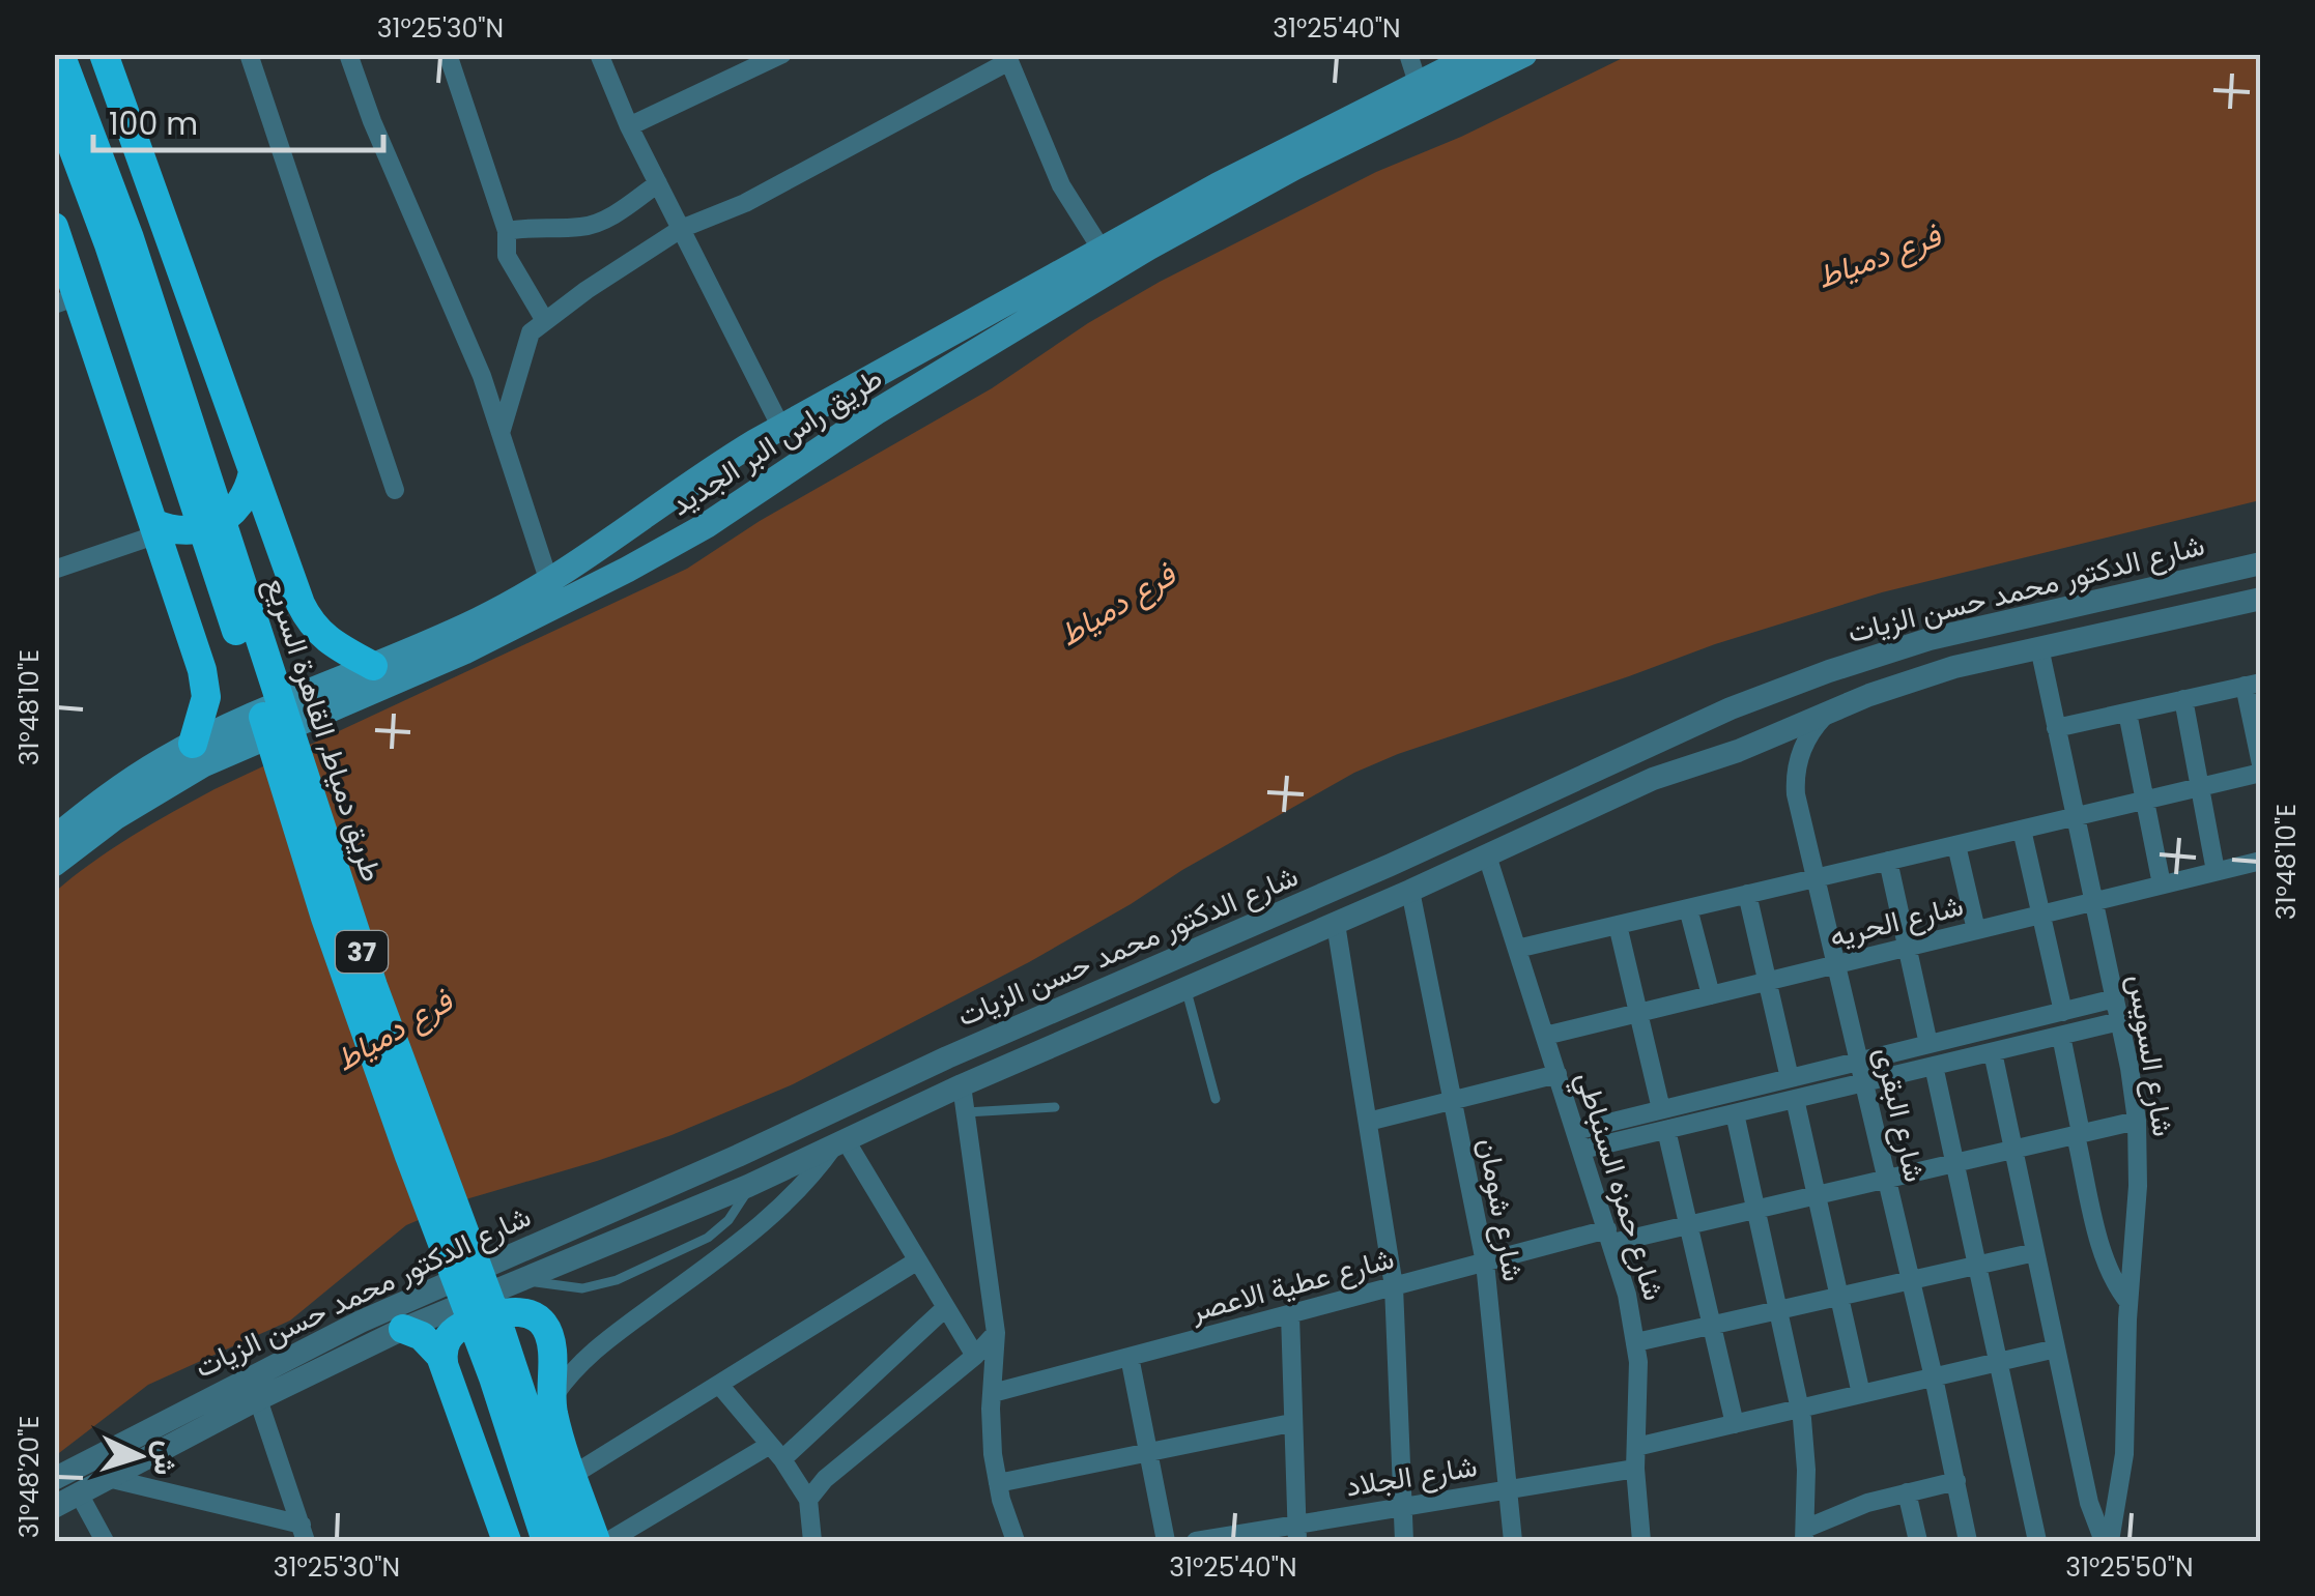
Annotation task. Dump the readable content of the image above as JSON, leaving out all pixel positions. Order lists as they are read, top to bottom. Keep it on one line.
{"streets":{"highway":["طريق دمياط, القاهرة السريع","37"],"main road":["طريق راس البر الجديد"],"street":["شارع الدكتور محمد حسن الزيات","شارع الحريه","شارع السويس","شارع البقرى","شارع حمزه السنباطي","شارع شومان","شارع عطية الاعصر","شارع الجلاد"]},"crossings":[["شارع الدكتور محمد حسن الزيات","شارع السويس"],["شارع الدكتور محمد حسن الزيات","شارع البقرى"],["شارع الدكتور محمد حسن الزيات","شارع حمزه السنباطي"],["شارع الدكتور محمد حسن الزيات","شارع شومان"],["شارع الحريه","شارع السويس"],["شارع الحريه","شارع البقرى"],["شارع الحريه","شارع حمزه السنباطي"],["شارع السويس","شارع عطية الاعصر"],["شارع البقرى","شارع عطية الاعصر"],["شارع حمزه السنباطي","شارع عطية الاعصر"],["شارع حمزه السنباطي","شارع الجلاد"],["شارع شومان","شارع عطية الاعصر"],["شارع شومان","شارع الجلاد"]],"water":["فرع دمياط"],"scale_bar":"100 m","north":"right","coordinates":["31°25'30\"N","31°25'40\"N","31°48'10\"E","31°48'20\"E","31°25'50\"N"]}
